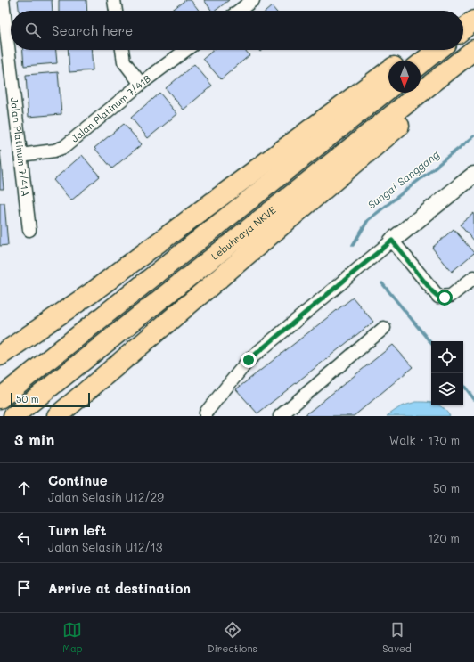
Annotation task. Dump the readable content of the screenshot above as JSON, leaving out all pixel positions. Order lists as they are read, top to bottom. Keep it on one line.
{"streets":{"highway":["Lebuhraya NKVE"],"street":["Jalan Platinum 7/41B","Jalan Platinum 7/41A"]},"crossings":[["Jalan Platinum 7/41B","Jalan Platinum 7/41A"]],"water":["Sungai Sanggang"],"scale_bar":"50 m","north":"bottom","page":{"search":"Search here","scale":"50 m","heading":["3 min","Walk · 170 m"],"list":[["Continue","Jalan Selasih U12/29","50 m"],["Turn left","Jalan Selasih U12/13","120 m"],"Arrive at destination"],"nav":["Map","Directions","Saved"]}}
